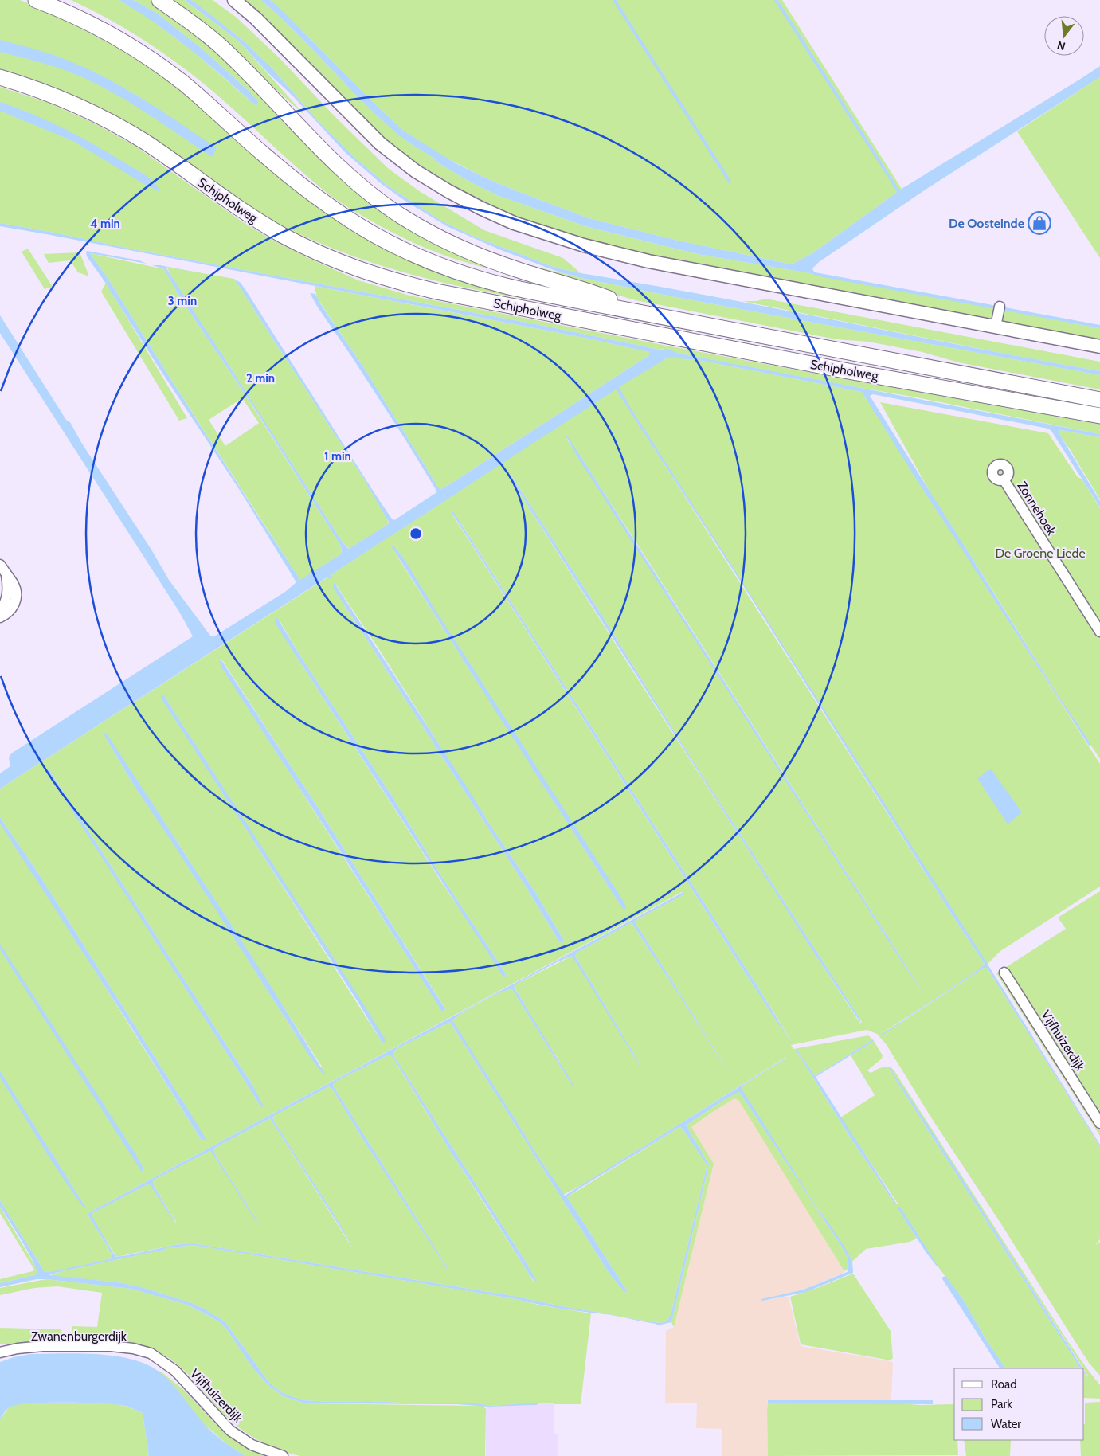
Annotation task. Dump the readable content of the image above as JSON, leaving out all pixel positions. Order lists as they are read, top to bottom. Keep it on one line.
{"streets":{"highway":["Schipholweg"],"street":["Zonnehoek","Vijfhuizerdijk","Zwanenburgerdijk"]},"crossings":[["Vijfhuizerdijk","Zwanenburgerdijk"]],"parks":["De Groene Liede"],"places":{"shop":["De Oosteinde"]},"legend":["Road","Park","Water"],"north":"bottom","rings":["4 min","3 min","2 min","1 min"]}
